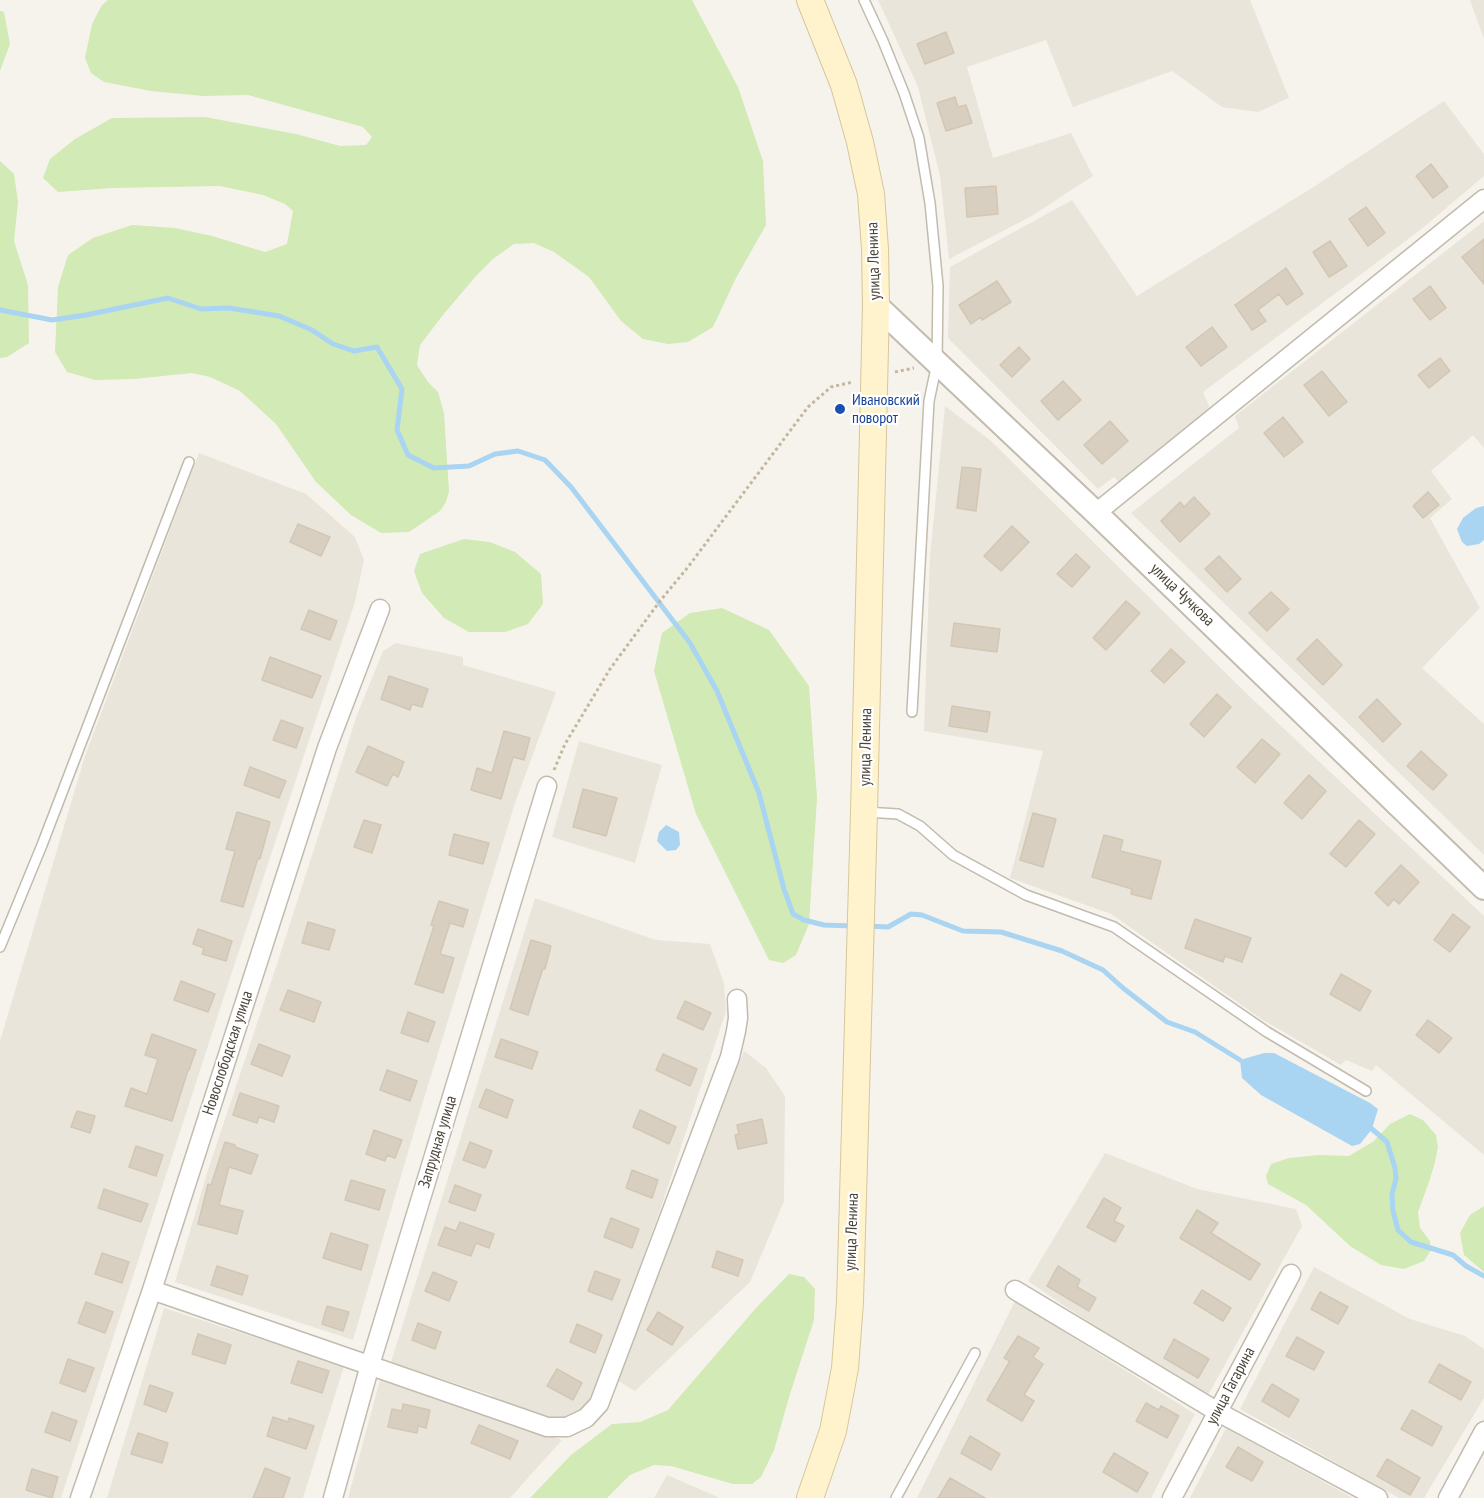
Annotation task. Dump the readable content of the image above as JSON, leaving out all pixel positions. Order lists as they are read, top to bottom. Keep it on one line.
{"streets":{"main road":["улица Ленина"],"street":["улица Чучкова","Новослободская улица","Запрудная улица","улица Гагарина"]},"crossings":[["улица Ленина","улица Чучкова"]],"places":["Ивановский поворот"]}
